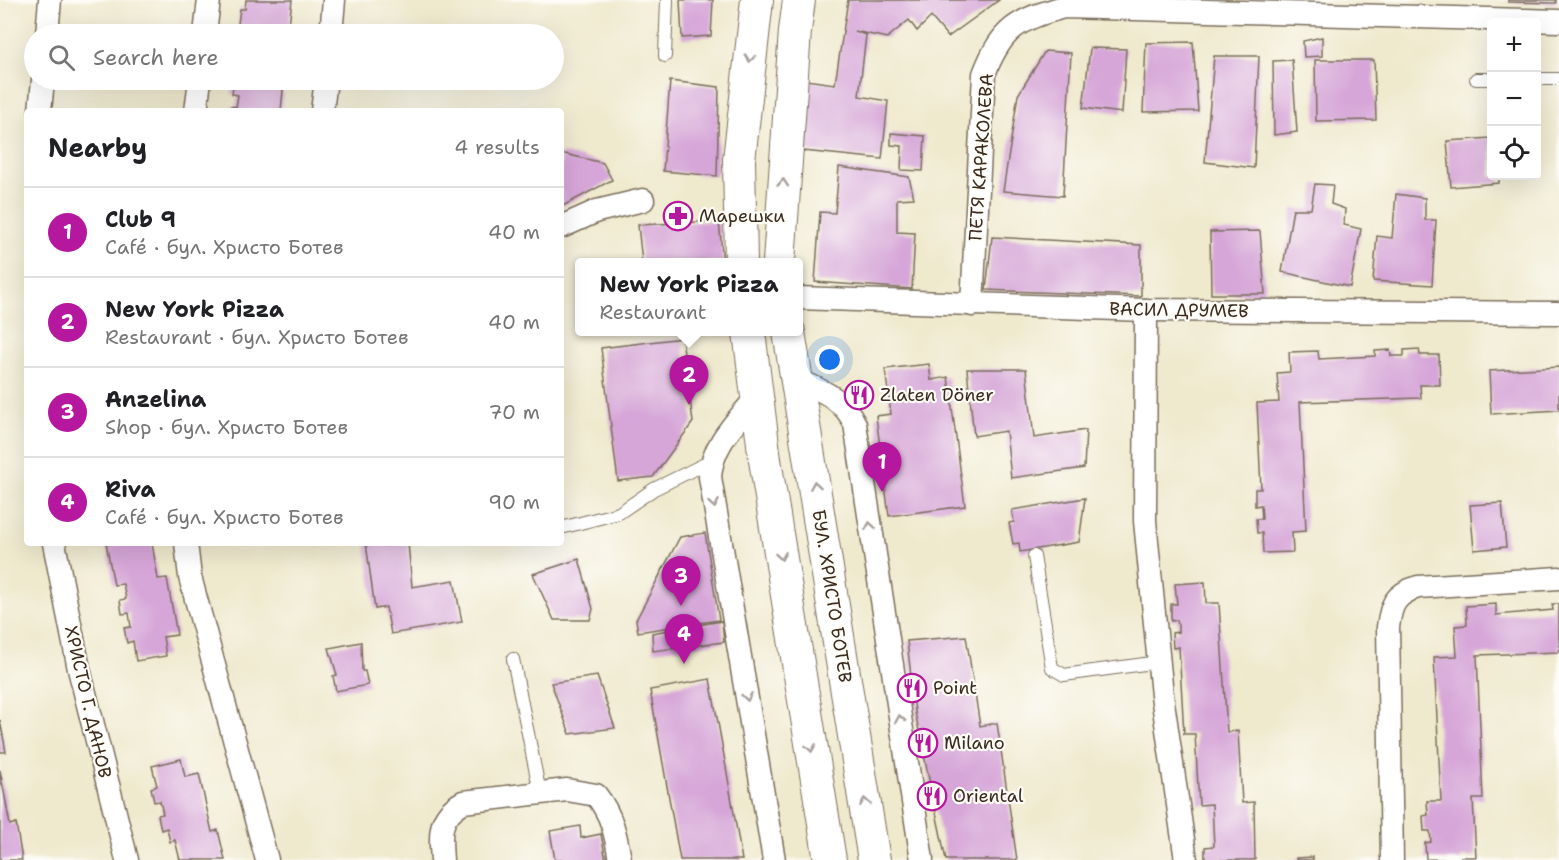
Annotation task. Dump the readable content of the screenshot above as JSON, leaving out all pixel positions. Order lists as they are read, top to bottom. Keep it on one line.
{"streets":{"main road":["БУЛ. ХРИСТО БОТЕВ"],"street":["ПЕТЯ КАРАКОЛЕВА","ВАСИЛ ДРУМЕВ","ХРИСТО Г. ДАНОВ"]},"crossings":[["ПЕТЯ КАРАКОЛЕВА","ВАСИЛ ДРУМЕВ"]],"places":{"pharmacy":["Марешки"],"restaurant":["Zlaten Döner","Point","Milano","Oriental"]},"page":{"map_buttons":["+","−"],"search":"Search here","heading":["Nearby","4 results"],"list":[{"mark":"1","name":"Club 9","note":"Café · бул. Христо Ботев","value":"40 m"},{"mark":"2","name":"New York Pizza","note":"Restaurant · бул. Христо Ботев","value":"40 m"},{"mark":"3","name":"Anzelina","note":"Shop · бул. Христо Ботев","value":"70 m"},{"mark":"4","name":"Riva","note":"Café · бул. Христо Ботев","value":"90 m"}],"popup":["New York Pizza","Restaurant"],"pins":["2","1","3","4"]}}
